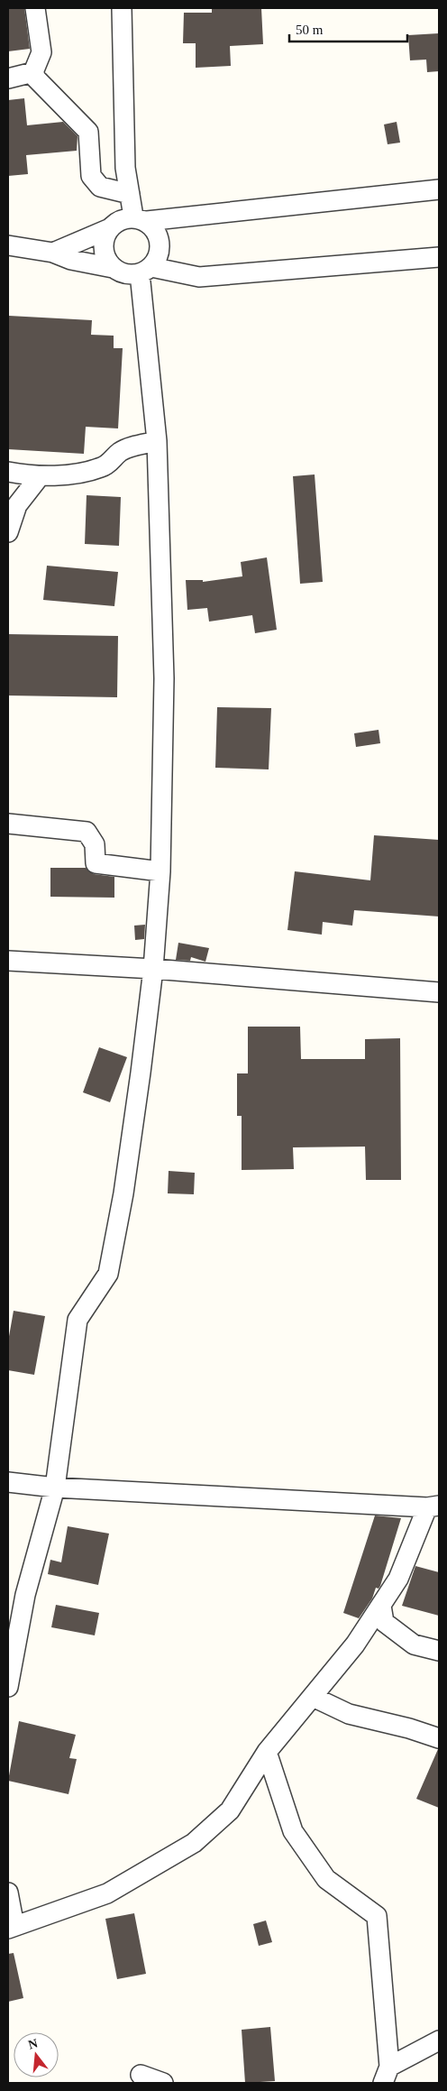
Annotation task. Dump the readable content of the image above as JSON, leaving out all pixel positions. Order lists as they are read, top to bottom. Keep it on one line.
{"scale_bar":"50 m","north":"top"}
